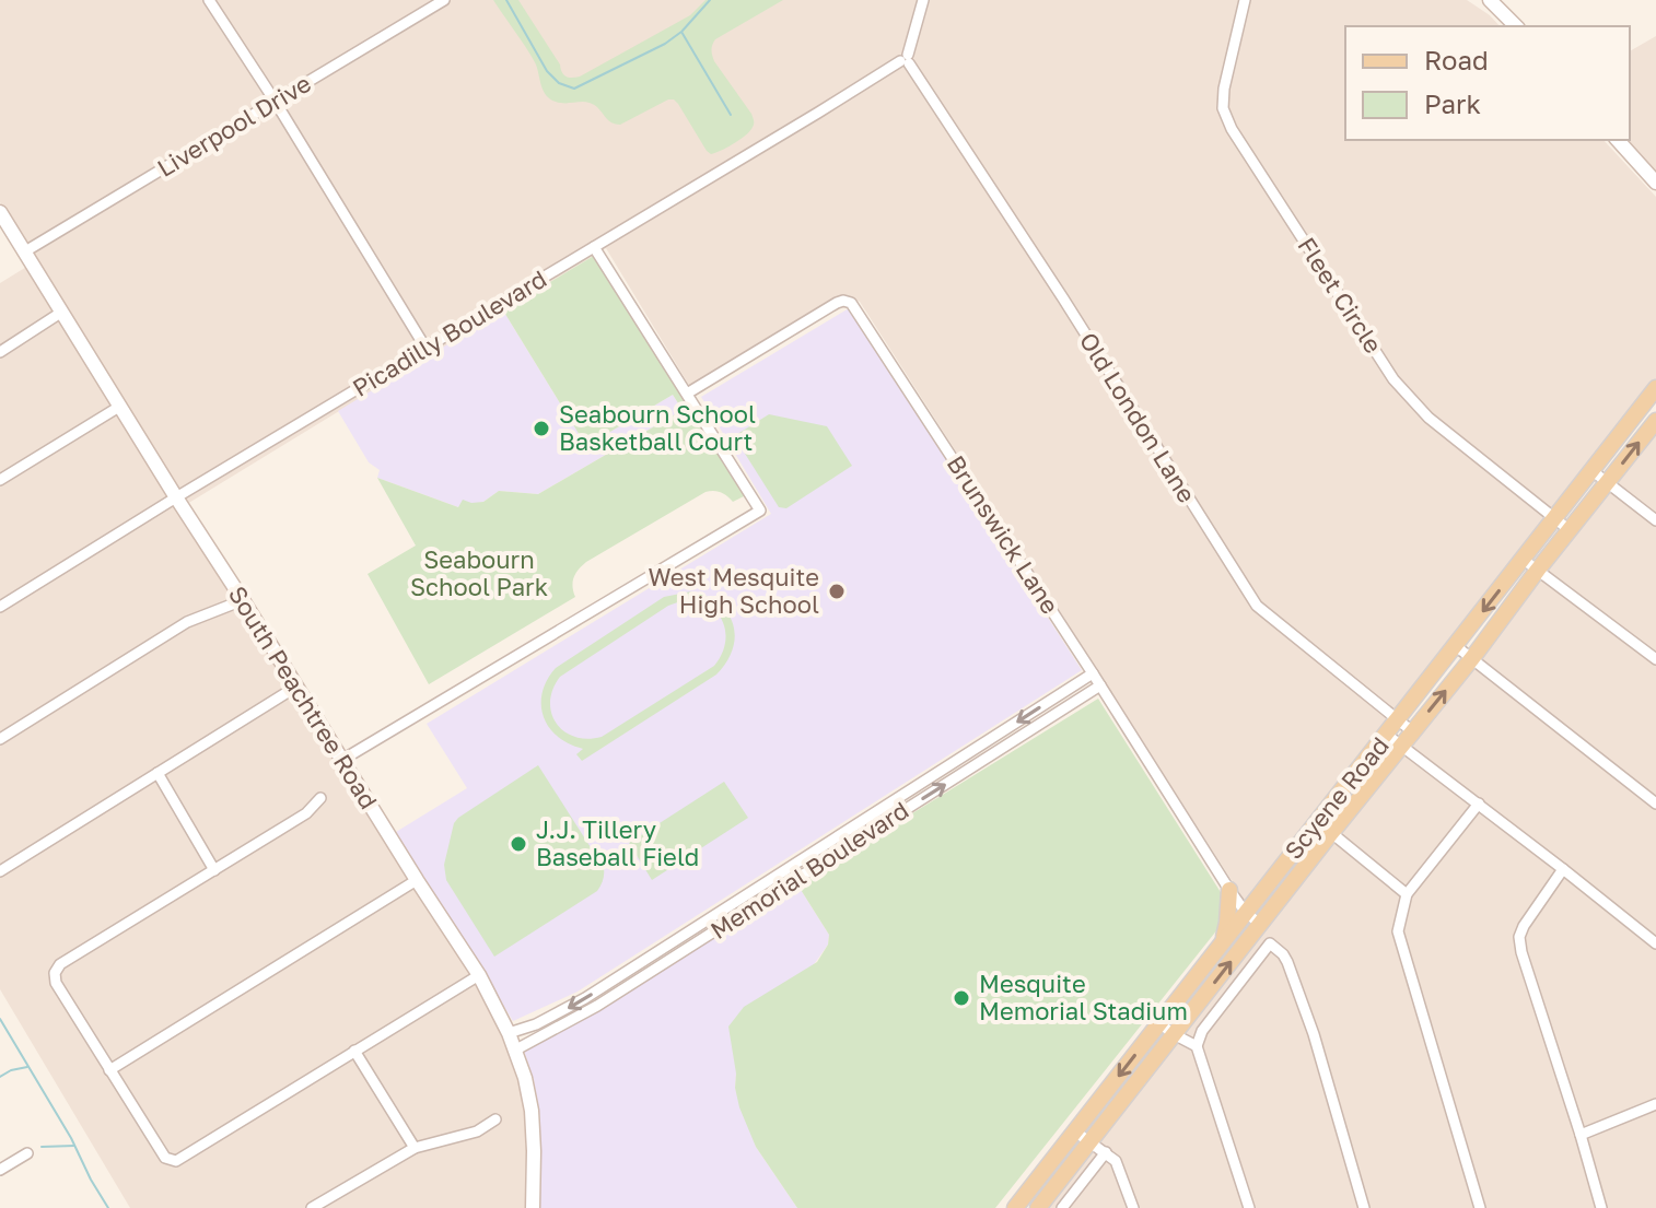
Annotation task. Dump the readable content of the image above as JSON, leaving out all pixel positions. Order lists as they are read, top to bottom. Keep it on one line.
{"streets":{"main road":["South Peachtree Road","Scyene Road"],"street":["Liverpool Drive","Fleet Circle","Picadilly Boulevard","Old London Lane","Brunswick Lane","Memorial Boulevard"]},"crossings":[["Liverpool Drive","South Peachtree Road"],["Fleet Circle","Scyene Road"],["Picadilly Boulevard","Old London Lane"],["Picadilly Boulevard","South Peachtree Road"],["Old London Lane","Scyene Road"],["Brunswick Lane","Scyene Road"],["Brunswick Lane","Memorial Boulevard"],["South Peachtree Road","Memorial Boulevard"]],"parks":["Seabourn School Park"],"places":["Seabourn School Basketball Court","West Mesquite High School","J.J. Tillery Baseball Field","Mesquite Memorial Stadium"],"legend":["Road","Park"]}
